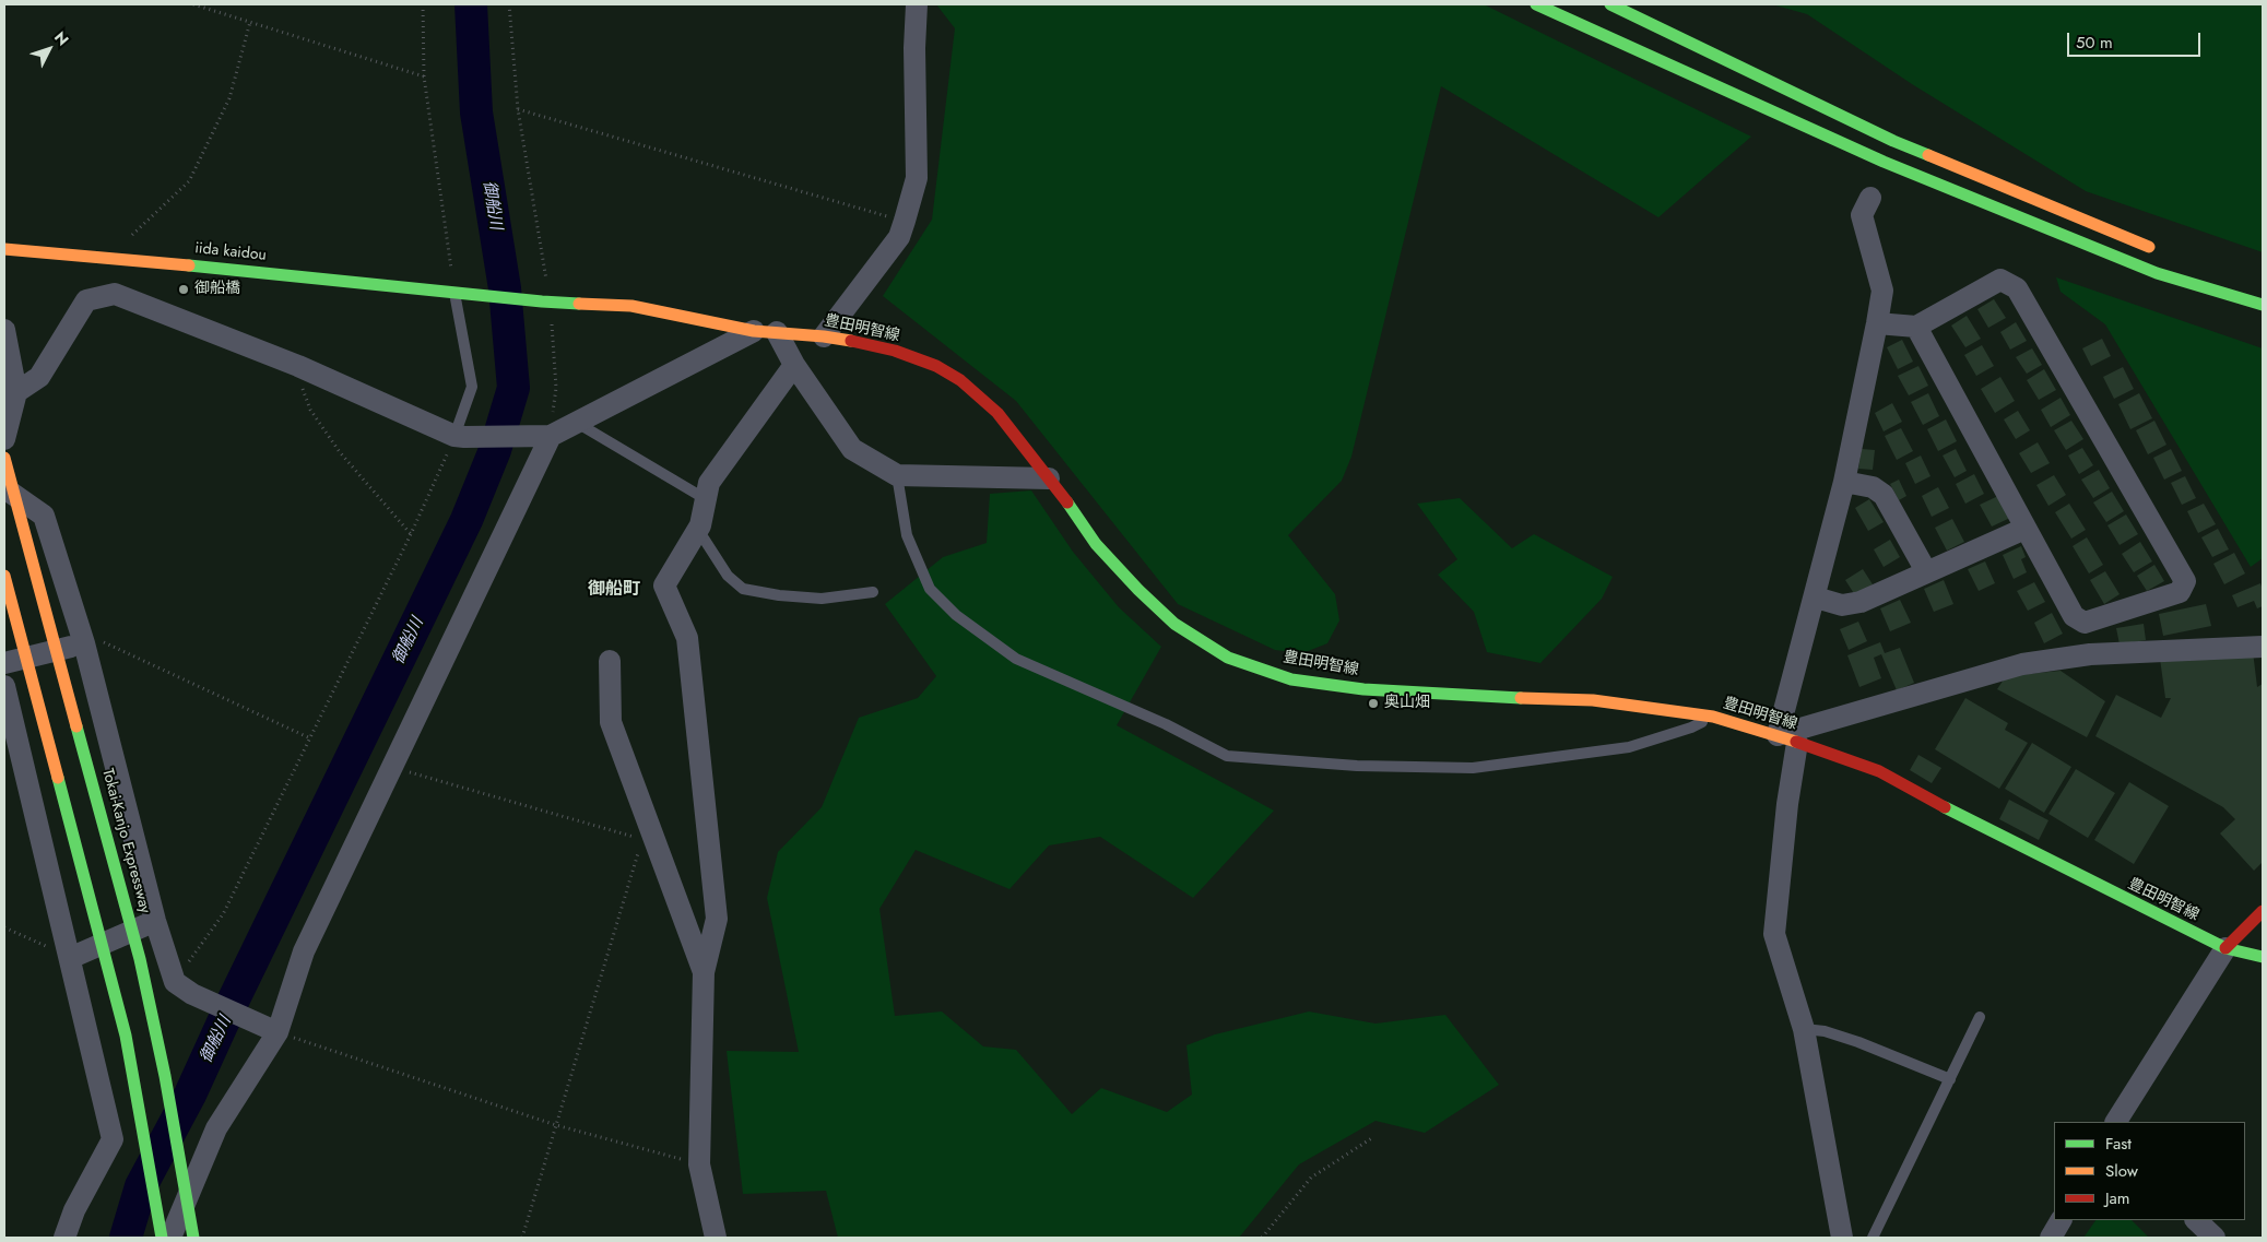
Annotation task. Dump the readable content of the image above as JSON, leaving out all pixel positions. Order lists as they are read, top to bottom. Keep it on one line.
{"streets":{"main road":["iida kaidou","豊田明智線","Tokai-Kanjo Expressway"]},"crossings":[["iida kaidou","豊田明智線"]],"districts":["御船町"],"water":["御船川"],"places":["御船橋","奥山畑"],"legend":["Fast","Slow","Jam"],"scale_bar":"50 m","north":"top right"}
